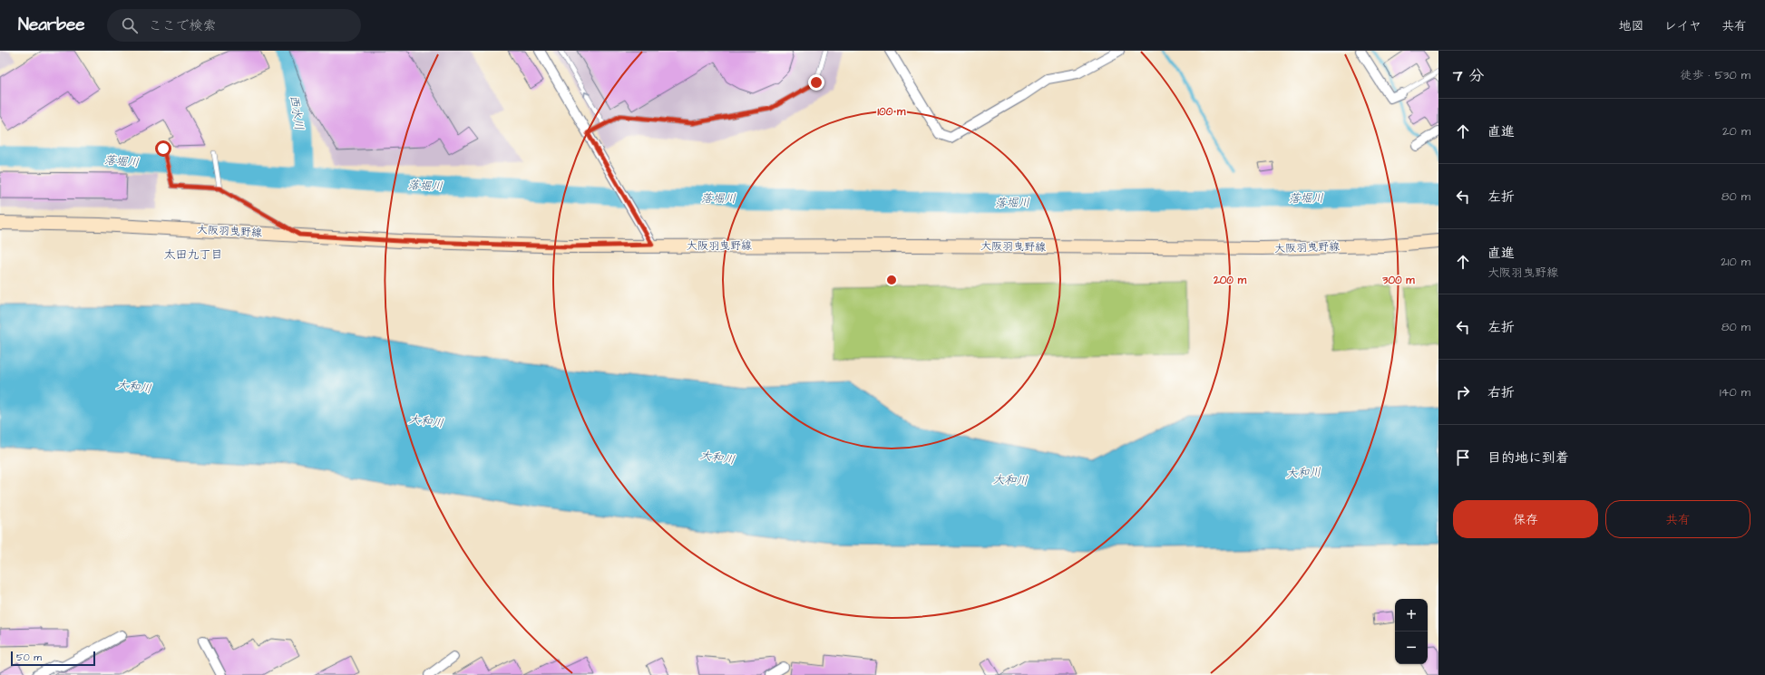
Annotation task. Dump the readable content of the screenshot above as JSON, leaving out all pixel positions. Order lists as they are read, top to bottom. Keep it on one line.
{"streets":{"main road":["大阪羽曳野線"]},"districts":["太田九丁目"],"water":["西水川","落堀川","大和川"],"scale_bar":"50 m","page":{"header":"Nearbee","search":"ここで検索","nav":["地図","レイヤ","共有"],"heading":["7 分","徒歩 · 530 m"],"list":[["直進","20 m"],["左折","80 m"],["直進","大阪羽曳野線","210 m"],["左折","80 m"],["右折","140 m"],"目的地に到着"],"buttons":["保存","共有"],"map_buttons":["+","−"],"scale":"50 m"},"rings":["100 m","200 m","300 m"]}
